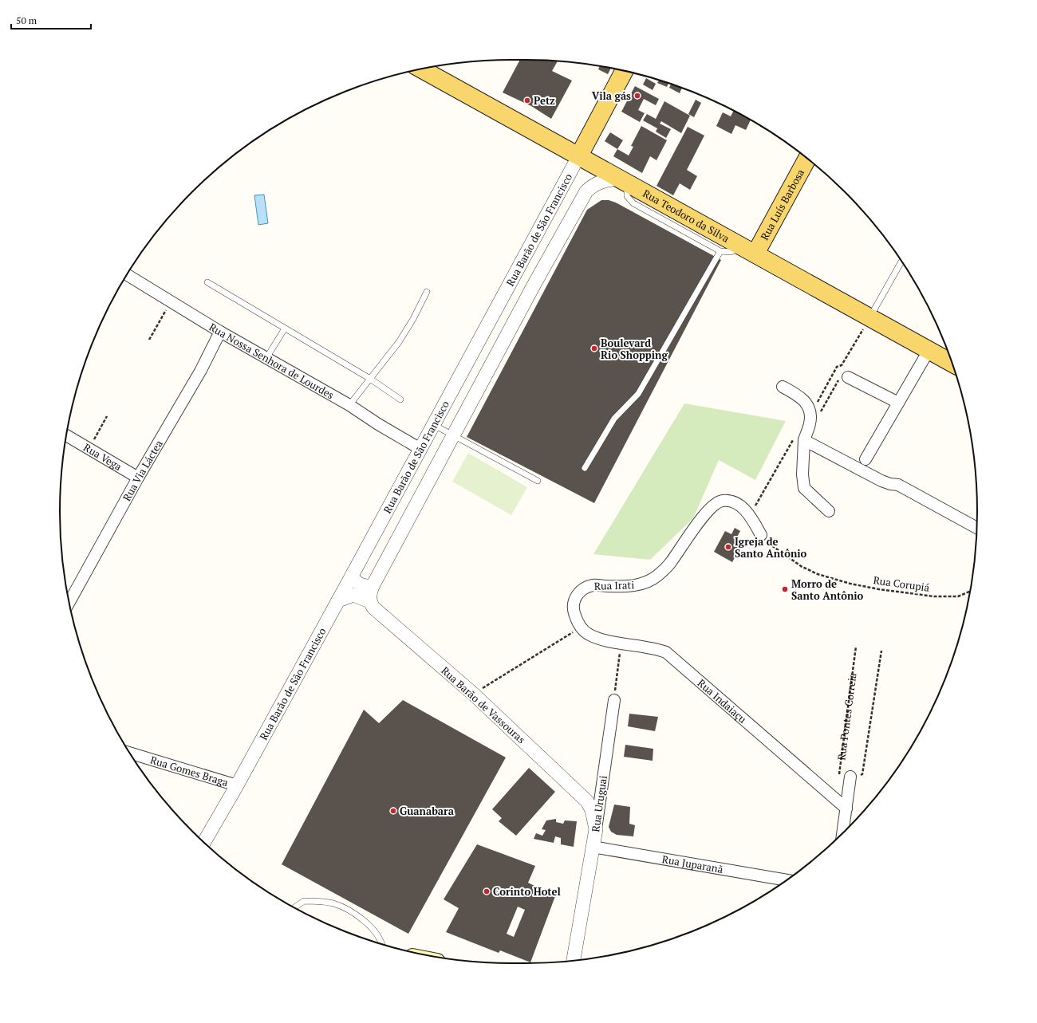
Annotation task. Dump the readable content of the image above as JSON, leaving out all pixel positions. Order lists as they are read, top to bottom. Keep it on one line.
{"streets":{"main road":["Rua Luís Barbosa","Rua Teodoro da Silva","Rua Barão de São Francisco"],"street":["Rua Nossa Senhora de Lourdes","Rua Vega","Rua Via Láctea","Rua Irati","Rua Indaiaçu","Rua Barão de Vassouras","Rua Gomes Braga","Rua Uruguai","Rua Juparanã"],"path":["Rua Corupiá","Rua Pontes Correia"]},"crossings":[["Rua Luís Barbosa","Rua Teodoro da Silva"],["Rua Teodoro da Silva","Rua Barão de São Francisco"],["Rua Barão de São Francisco","Rua Nossa Senhora de Lourdes"],["Rua Barão de São Francisco","Rua Gomes Braga"],["Rua Nossa Senhora de Lourdes","Rua Via Láctea"],["Rua Vega","Rua Via Láctea"],["Rua Corupiá","Rua Irati"],["Rua Irati","Rua Indaiaçu"],["Rua Barão de Vassouras","Rua Uruguai"],["Rua Uruguai","Rua Juparanã"]],"places":["Vila gás","Petz","Boulevard Rio Shopping","Igreja de Santo Antônio","Morro de Santo Antônio","Guanabara","Corinto Hotel"],"scale_bar":"50 m"}
